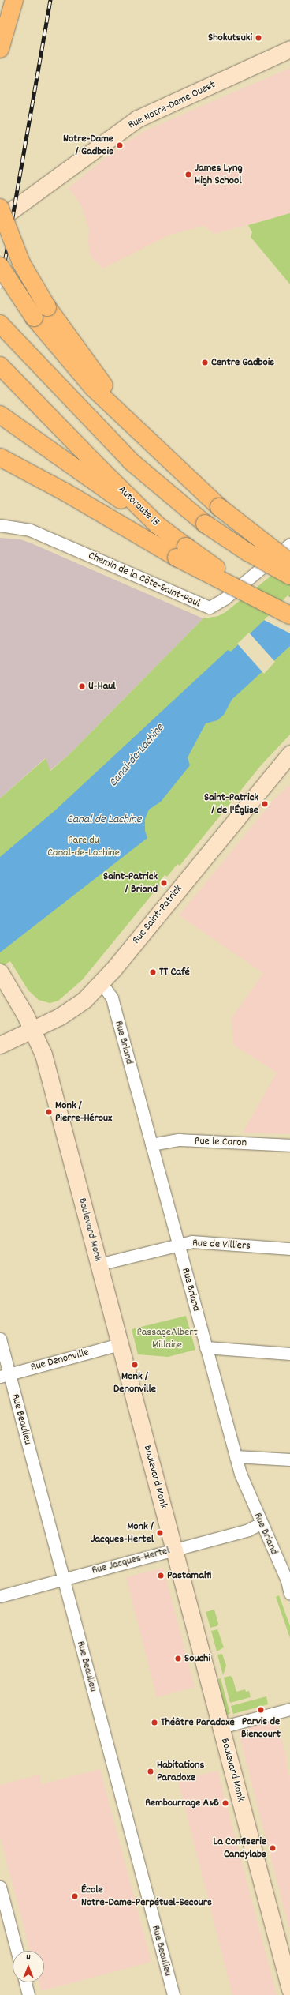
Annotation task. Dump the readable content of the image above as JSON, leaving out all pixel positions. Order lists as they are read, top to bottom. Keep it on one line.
{"streets":{"highway":["Autoroute 15"],"street":["Rue Notre-Dame Ouest","Chemin de la Côte-Saint-Paul","Rue Saint-Patrick","Rue Briand","Rue le Caron","Boulevard Monk","Rue de Villiers","Rue Denonville","Rue Beaulieu","Rue Jacques-Hertel"]},"crossings":[["Rue Saint-Patrick","Rue Briand"],["Rue Saint-Patrick","Boulevard Monk"],["Rue Briand","Rue le Caron"],["Rue Briand","Rue de Villiers"],["Rue Briand","Rue Jacques-Hertel"],["Boulevard Monk","Rue de Villiers"],["Boulevard Monk","Rue Denonville"],["Boulevard Monk","Rue Jacques-Hertel"],["Rue Denonville","Rue Beaulieu"],["Rue Beaulieu","Rue Jacques-Hertel"]],"water":["Canal-de-Lachine","Canal de Lachine"],"parks":["Parc du Canal-de-Lachine","PassageAlbert Millaire"],"places":["Shokutsuki","Notre-Dame / Gadbois","James Lyng High School","Centre Gadbois","U-Haul","Saint-Patrick / de l'Église","Saint-Patrick / Briand","TT Café","Monk / Pierre-Héroux","Monk / Denonville","Monk / Jacques-Hertel","Pastamalfi","Souchi","Parvis de Biencourt","Théâtre Paradoxe","Habitations Paradoxe","Rembourrage A&B","La Confiserie Candylabs","École Notre-Dame-Perpétuel-Secours"],"north":"top"}
